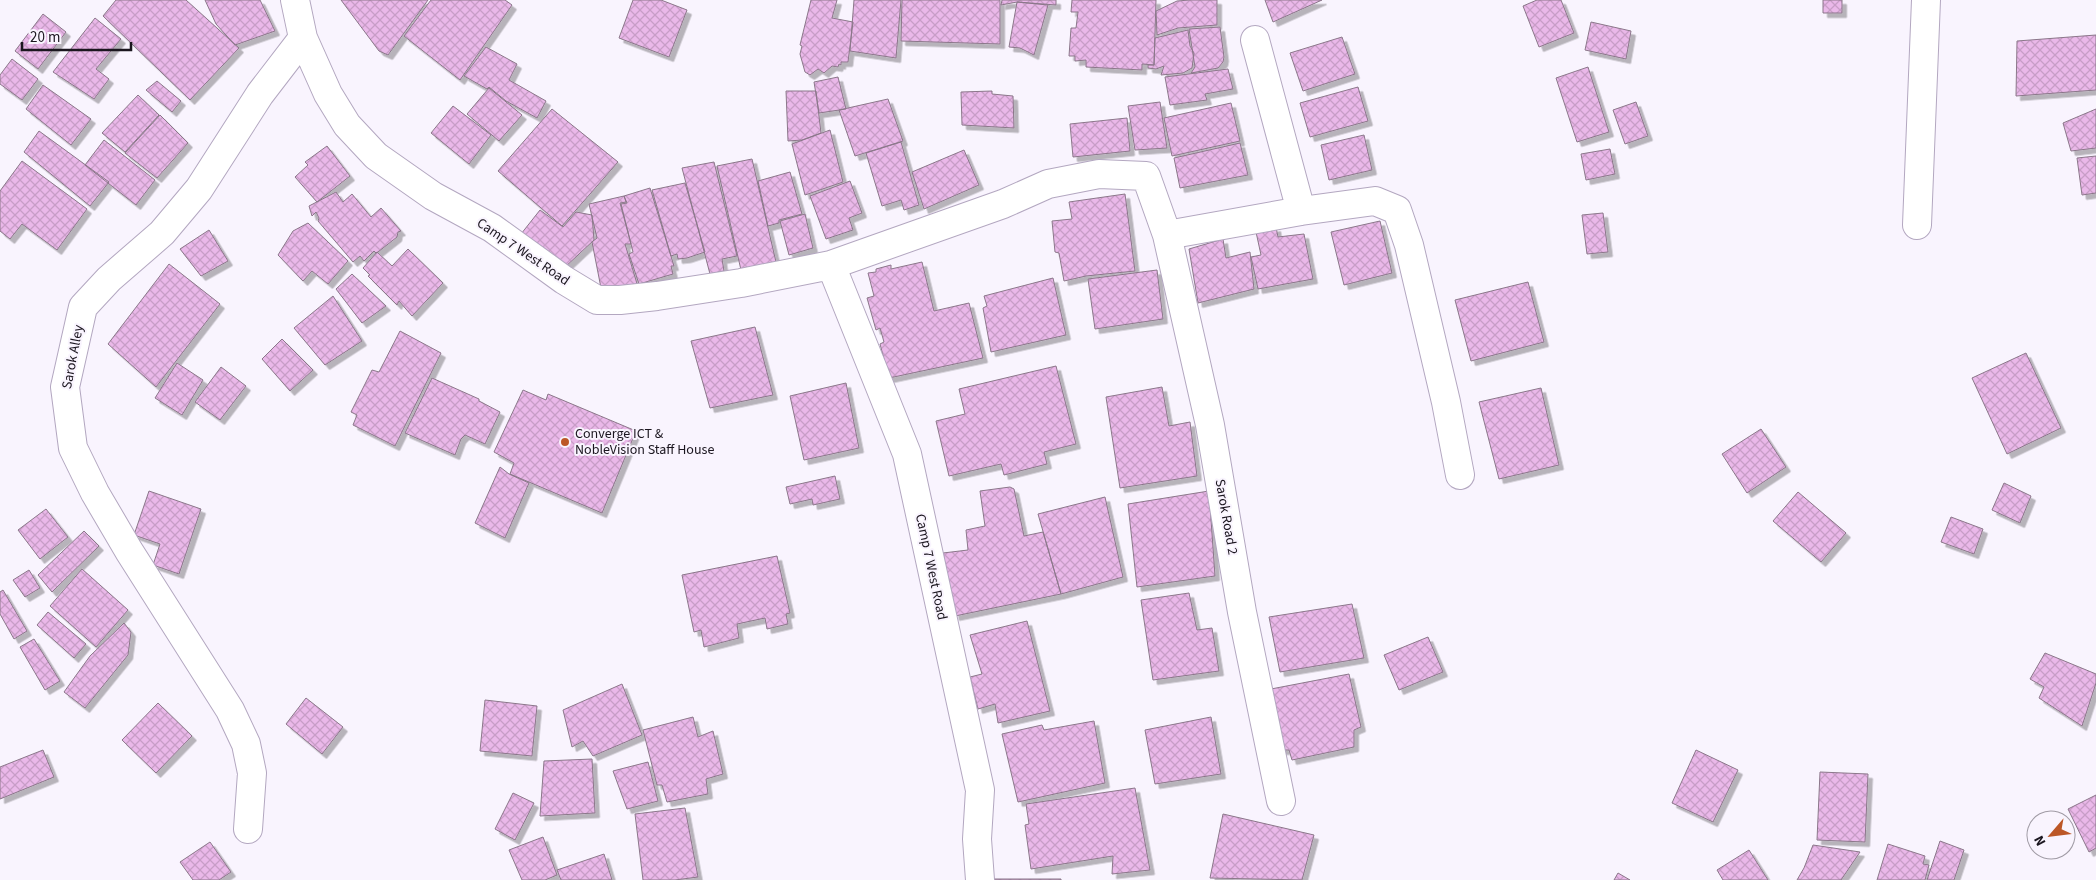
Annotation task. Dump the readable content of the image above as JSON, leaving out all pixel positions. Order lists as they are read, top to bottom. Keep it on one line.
{"streets":{"street":["Camp 7 West Road","Sarok Alley","Sarok Road 2"]},"crossings":[["Camp 7 West Road","Sarok Alley"],["Camp 7 West Road","Sarok Road 2"]],"places":["Converge ICT & NobleVision Staff House"],"scale_bar":"20 m","north":"bottom left"}
